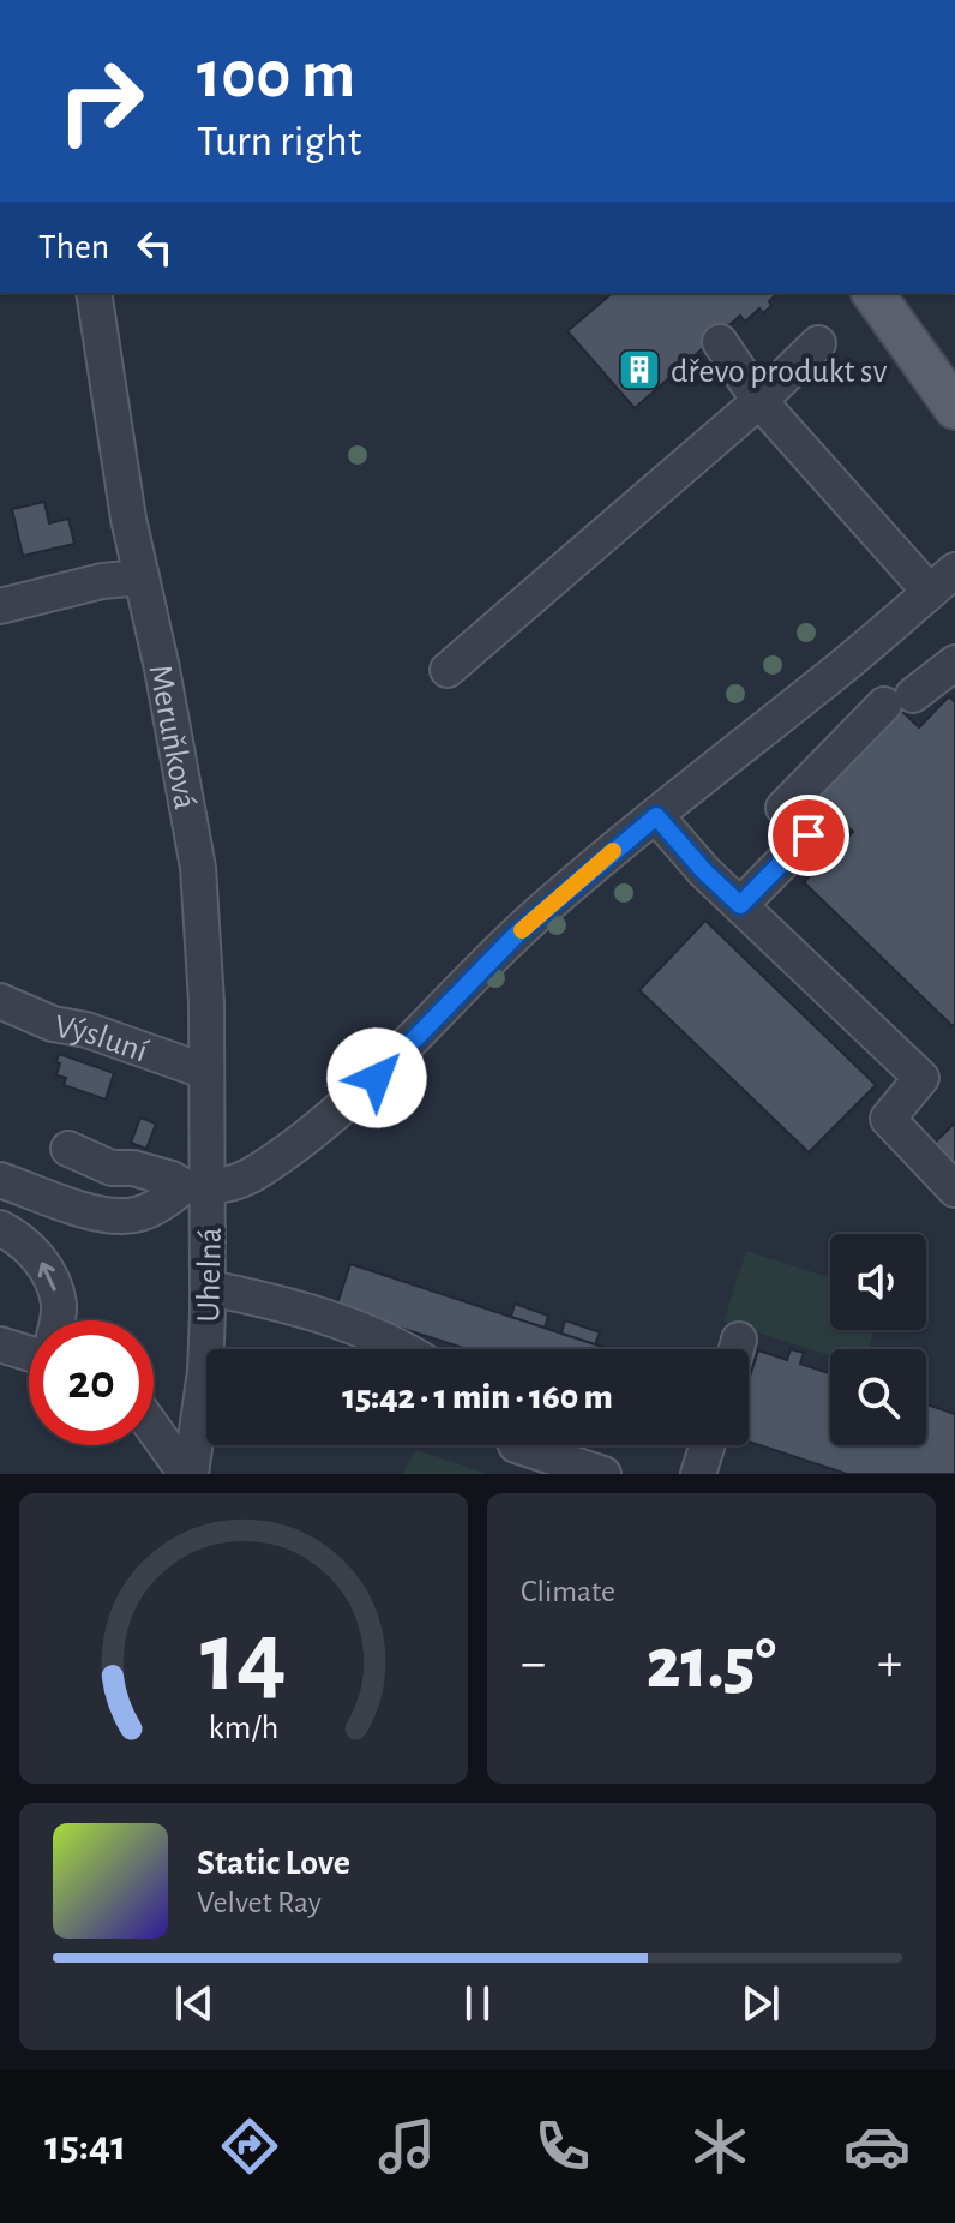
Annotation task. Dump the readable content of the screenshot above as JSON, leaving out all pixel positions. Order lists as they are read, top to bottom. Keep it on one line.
{"streets":{"street":["Meruňková","Výsluní","Uhelná"]},"crossings":[["Meruňková","Výsluní"],["Meruňková","Uhelná"]],"places":{"building":["dřevo produkt sv"]},"page":{"turn":["100 m","Turn right"],"then":"Then","limit":"20","trip":"15:42 · 1 min · 160 m","tile":"Climate","heat":["−","21.5°","+"],"song":["Static Love","Velvet Ray"],"tabs":"15:41","gauge":["14","km/h"]}}
